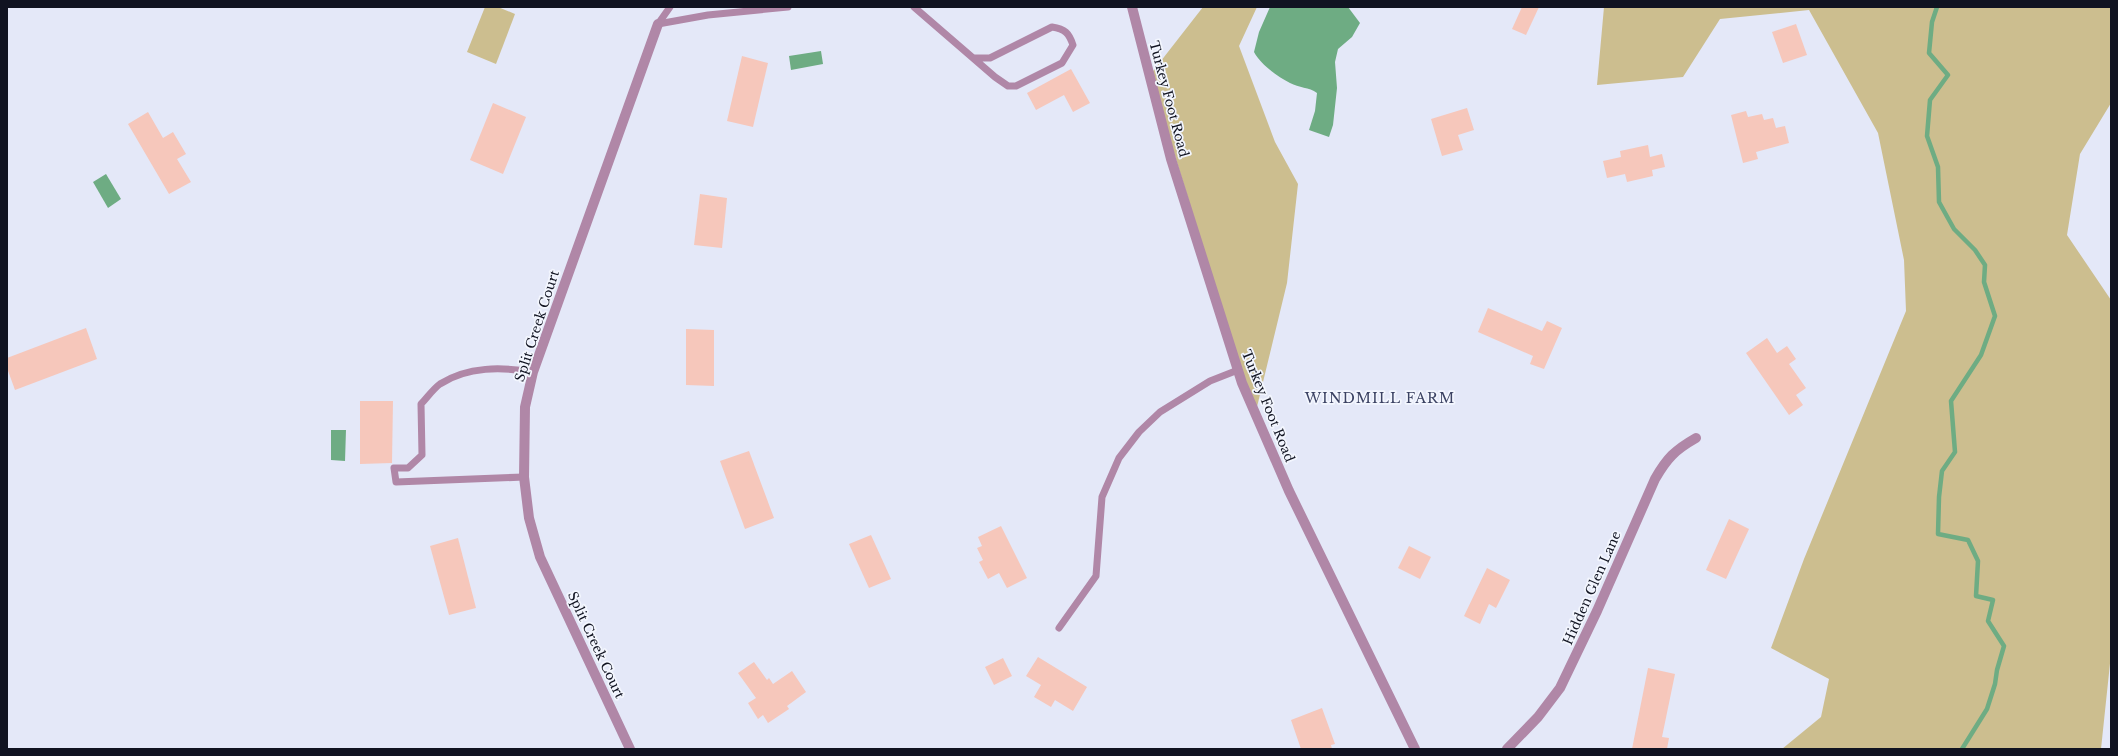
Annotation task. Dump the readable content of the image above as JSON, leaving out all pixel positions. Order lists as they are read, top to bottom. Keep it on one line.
{"streets":{"street":["Turkey Foot Road","Split Creek Court","Hidden Glen Lane"]},"districts":["WINDMILL FARM"]}
